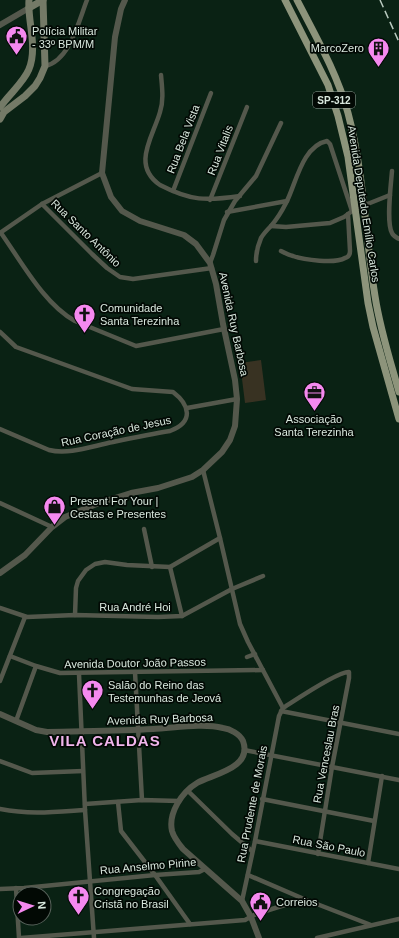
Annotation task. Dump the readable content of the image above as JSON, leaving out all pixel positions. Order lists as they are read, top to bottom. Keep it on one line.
{"streets":{"main road":["SP-312","Avenida Deputado Emílio Carlos"],"street":["Rua Bela Vista","Rua Vitalis","Rua Santo Antônio","Avenida Ruy Barbosa","Rua Coração de Jesus","Rua André Hoi","Avenida Doutor João Passos","Rua Venceslau Bras","Rua Prudente de Morais","Rua São Paulo","Rua Anselmo Pirine"]},"crossings":[["Rua Santo Antônio","Avenida Ruy Barbosa"],["Rua Venceslau Bras","Rua Prudente de Morais"],["Rua Venceslau Bras","Rua São Paulo"],["Rua Prudente de Morais","Rua São Paulo"]],"districts":["VILA CALDAS"],"places":{"public building":["Polícia Militar - 33º BPM/M","Correios"],"building":["MarcoZero"],"church":["Comunidade Santa Terezinha","Salão do Reino das Testemunhas de Jeová","Congregação Cristã no Brasil"],"office":["Associação Santa Terezinha"],"shop":["Present For Your | Cestas e Presentes"]},"north":"right"}
